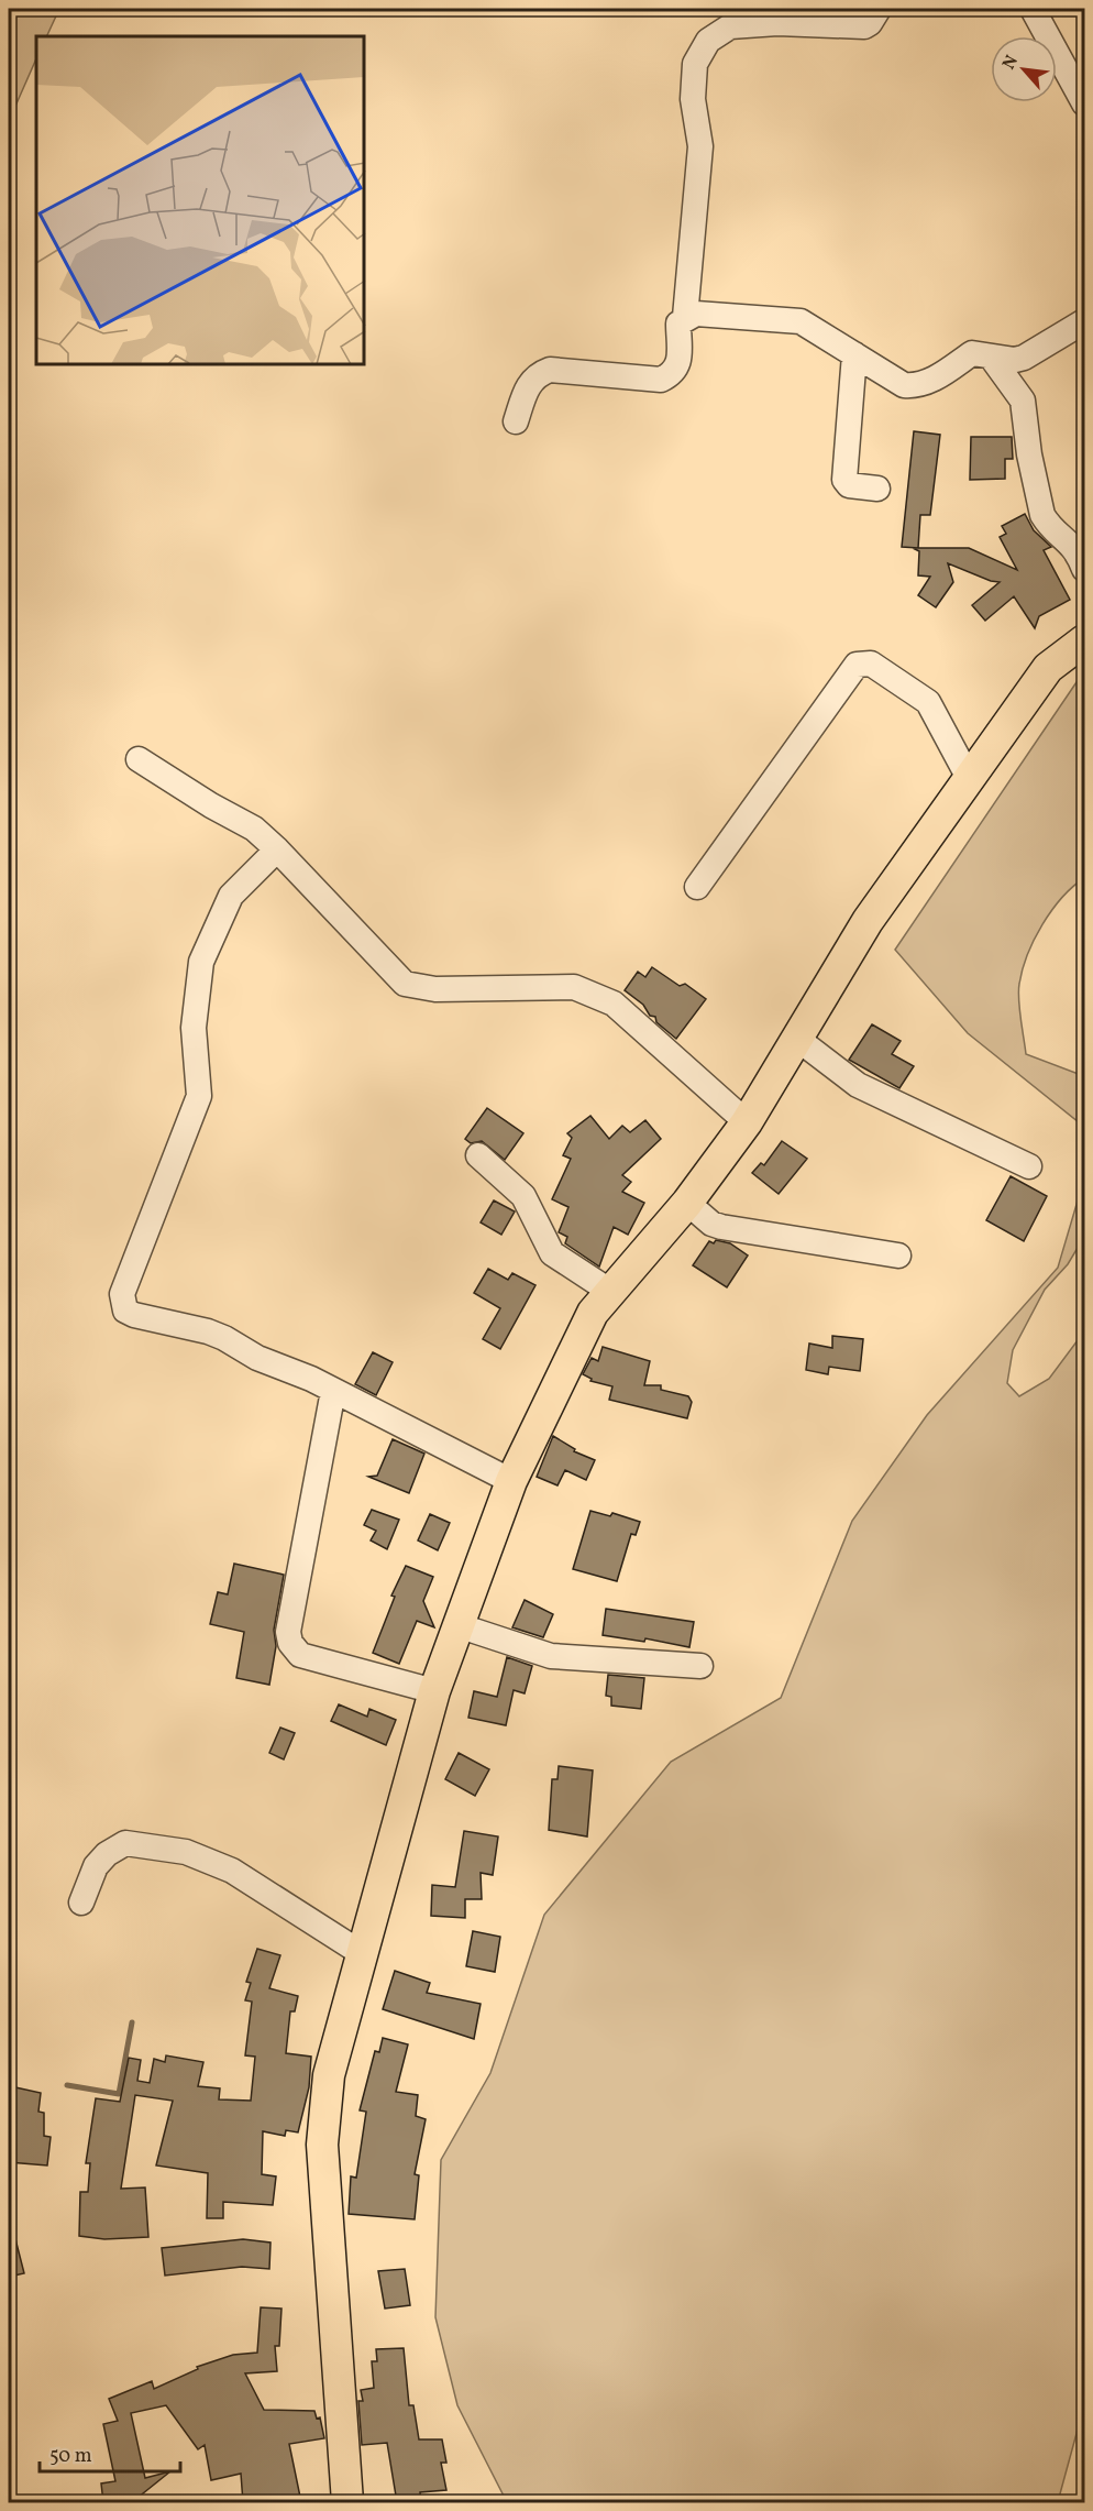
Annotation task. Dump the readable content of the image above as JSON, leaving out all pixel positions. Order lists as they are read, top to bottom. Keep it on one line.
{"scale_bar":"50 m","north":"top left"}
